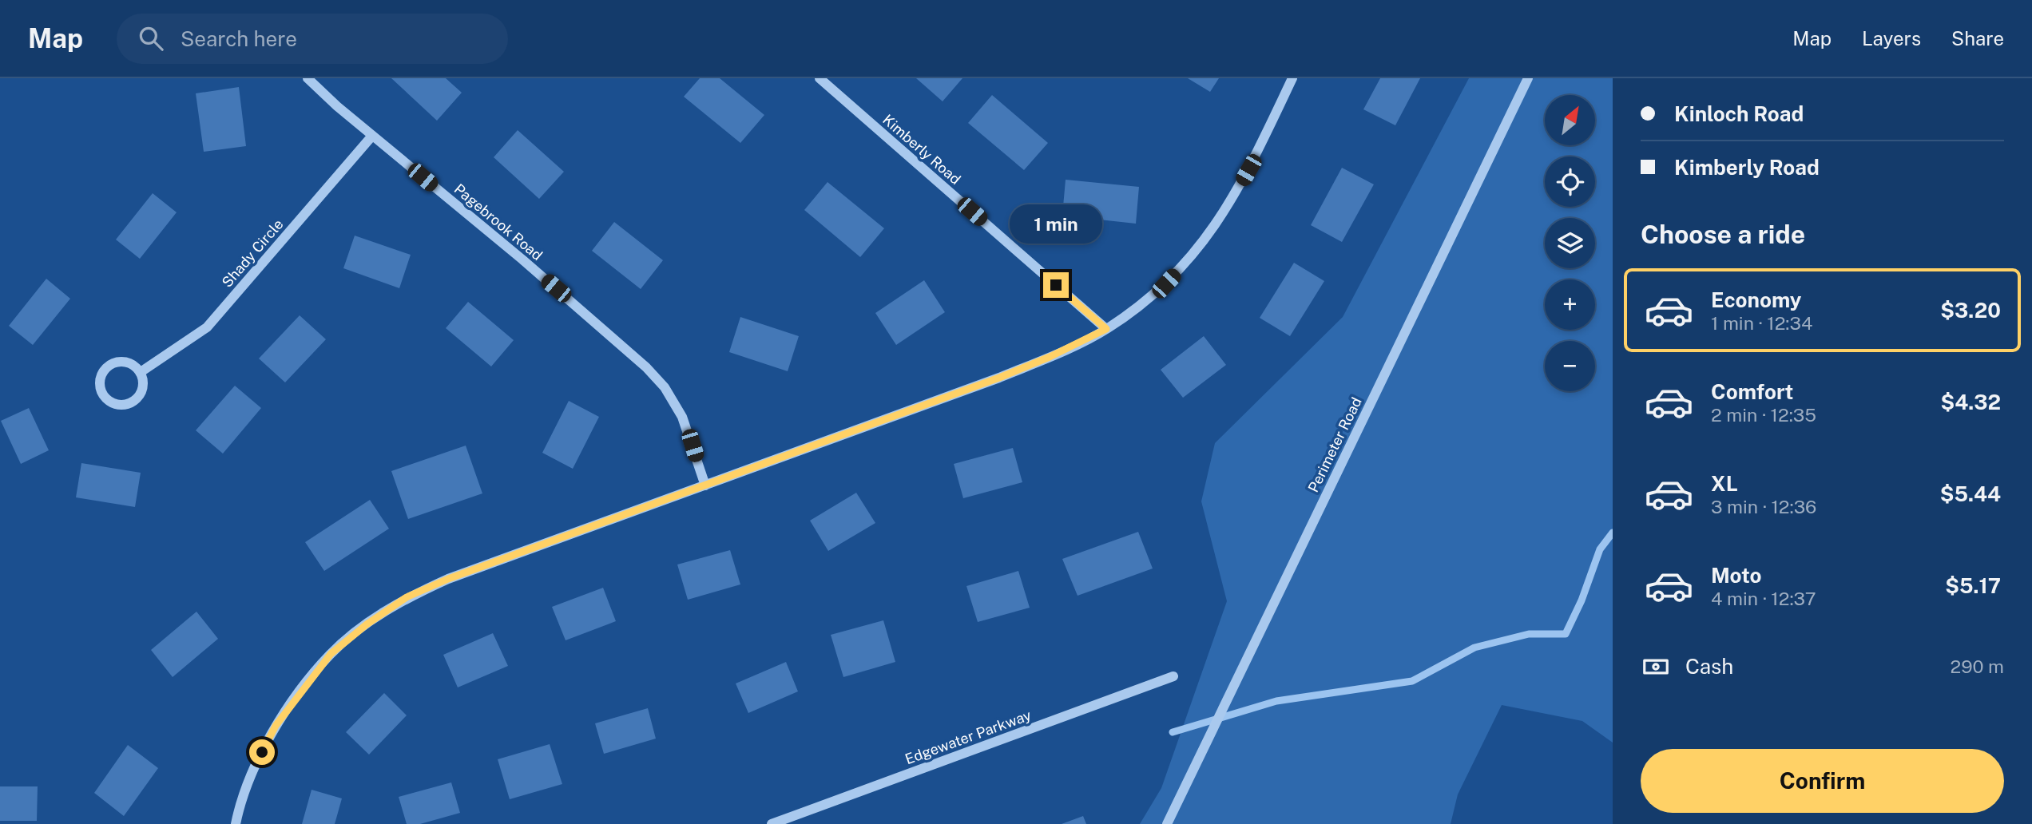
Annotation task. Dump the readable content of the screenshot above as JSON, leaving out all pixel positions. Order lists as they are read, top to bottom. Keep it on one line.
{"streets":{"street":["Kimberly Road","Pagebrook Road","Shady Circle","Perimeter Road","Edgewater Parkway"]},"crossings":[["Pagebrook Road","Shady Circle"]],"north":"top right","page":{"header":"Map","search":"Search here","nav":["Map","Layers","Share"],"banner":["Kinloch Road","Kimberly Road"],"map_buttons":["+","−"],"heading":"Choose a ride","bubble":"1 min","list":[{"name":"Economy","note":"1 min · 12:34","value":"$3.20"},{"name":"Comfort","note":"2 min · 12:35","value":"$4.32"},{"name":"XL","note":"3 min · 12:36","value":"$5.44"},{"name":"Moto","note":"4 min · 12:37","value":"$5.17"}],"pay":["Cash","290 m"],"buttons":"Confirm"}}
